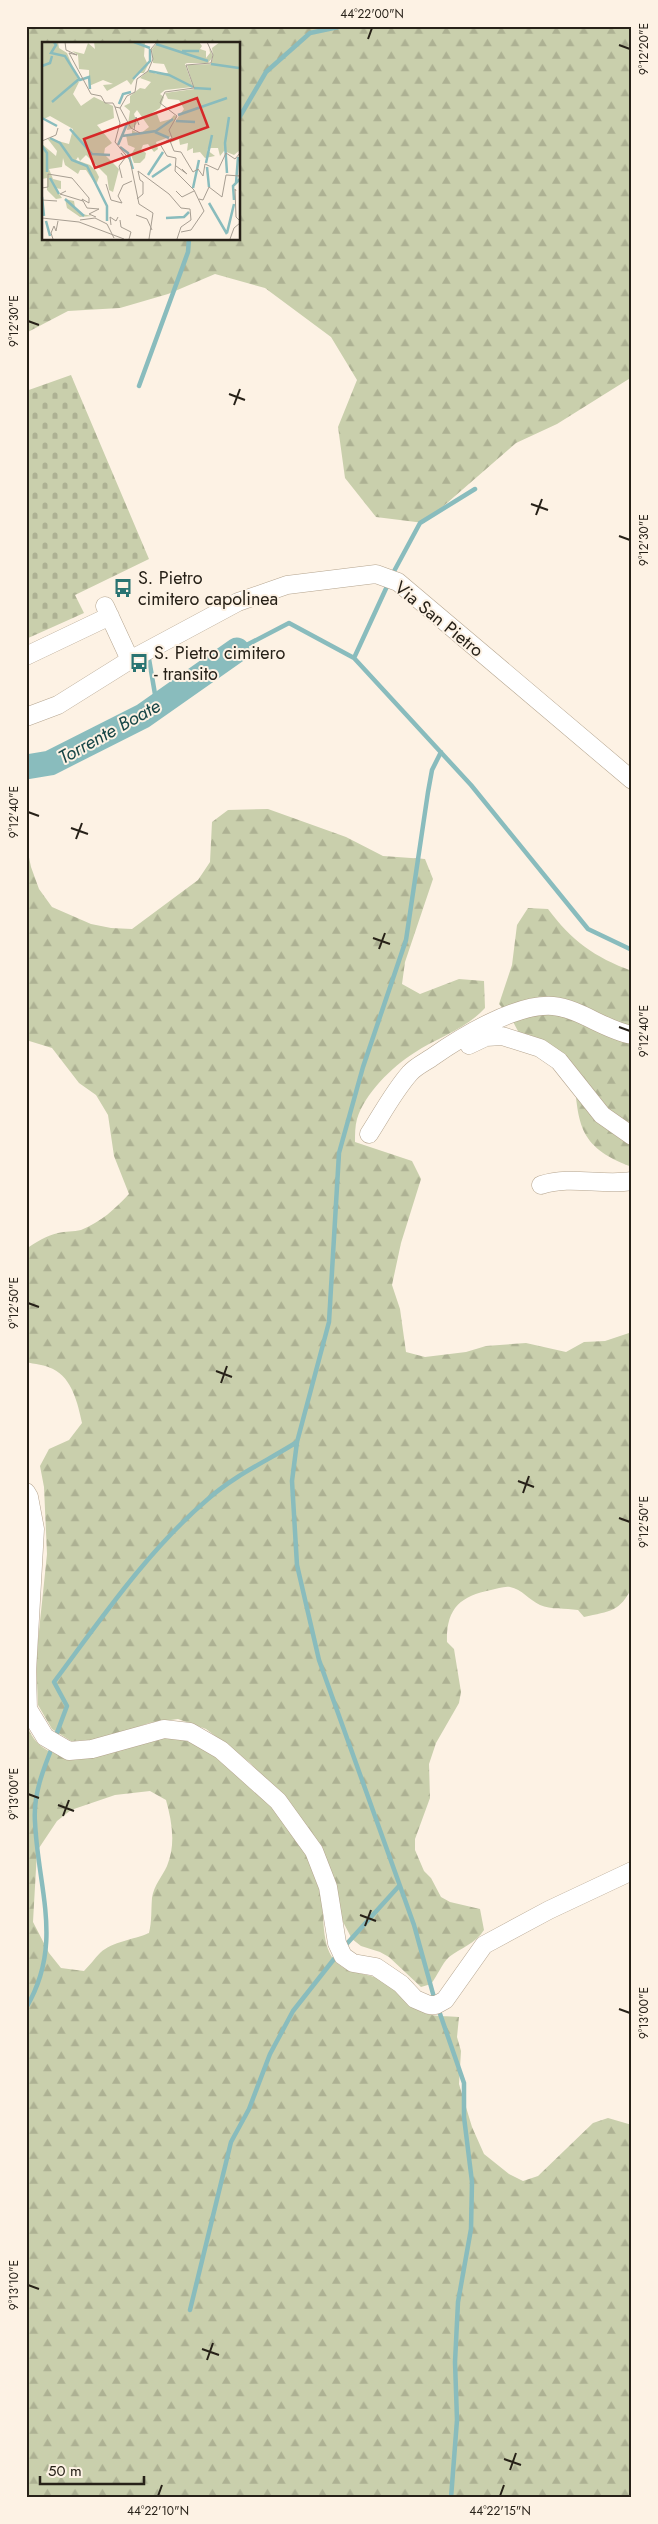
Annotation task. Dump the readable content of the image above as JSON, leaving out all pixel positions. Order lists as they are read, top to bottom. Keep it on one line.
{"streets":{"street":["Via San Pietro"]},"water":["Torrente Boate"],"places":{"bus stop":["S. Pietro cimitero capolinea","S. Pietro cimitero - transito"]},"scale_bar":"50 m","coordinates":["44°22'00\"N","9°12'20\"E","9°12'30\"E","9°12'40\"E","9°12'50\"E","9°13'00\"E","9°13'10\"E","44°22'10\"N","44°22'15\"N"]}
